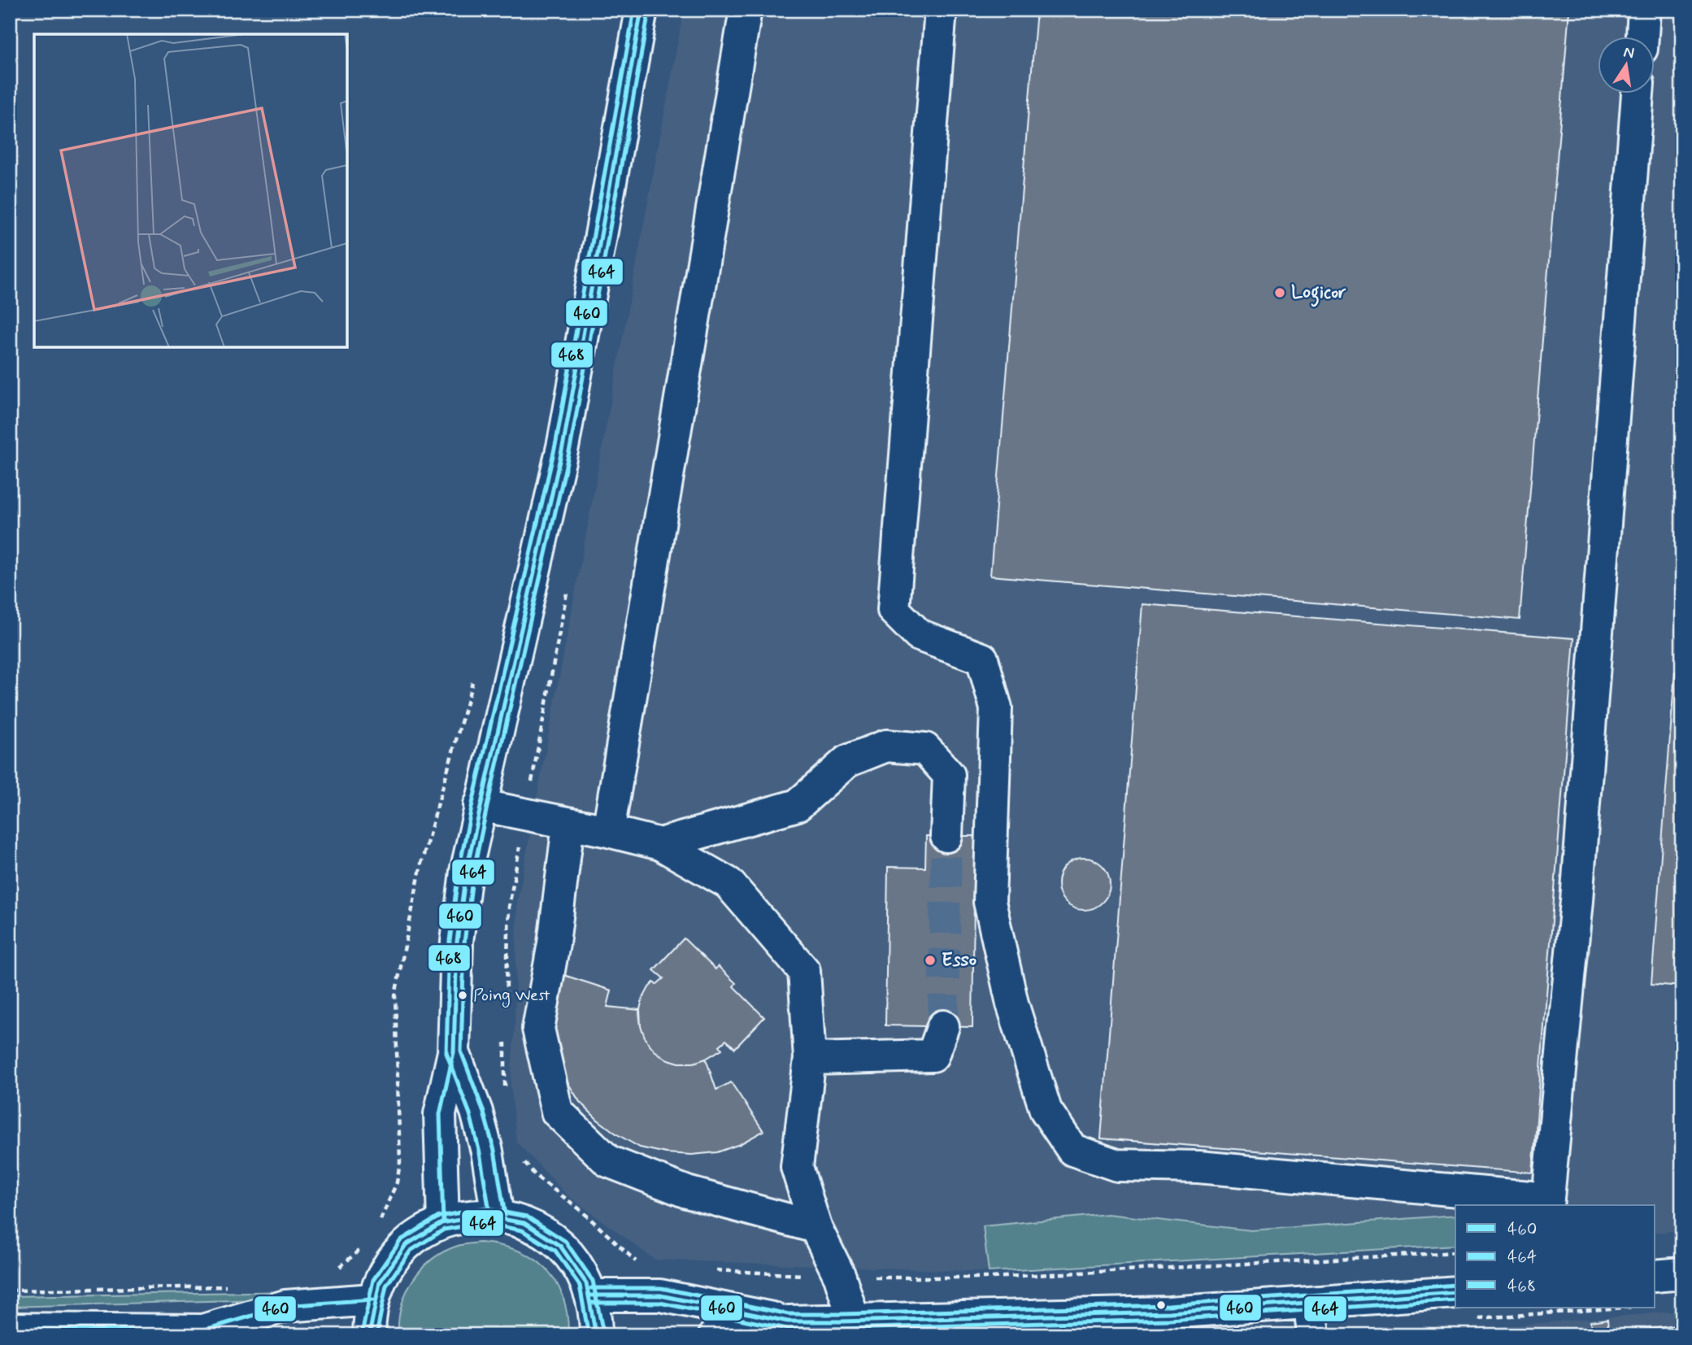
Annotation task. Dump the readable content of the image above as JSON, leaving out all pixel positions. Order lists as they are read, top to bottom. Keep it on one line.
{"places":["Logicor","Esso","Poing West"],"lines":["transit line 460","transit line 468","transit line 464"],"legend":["460","464","468"],"north":"top"}
